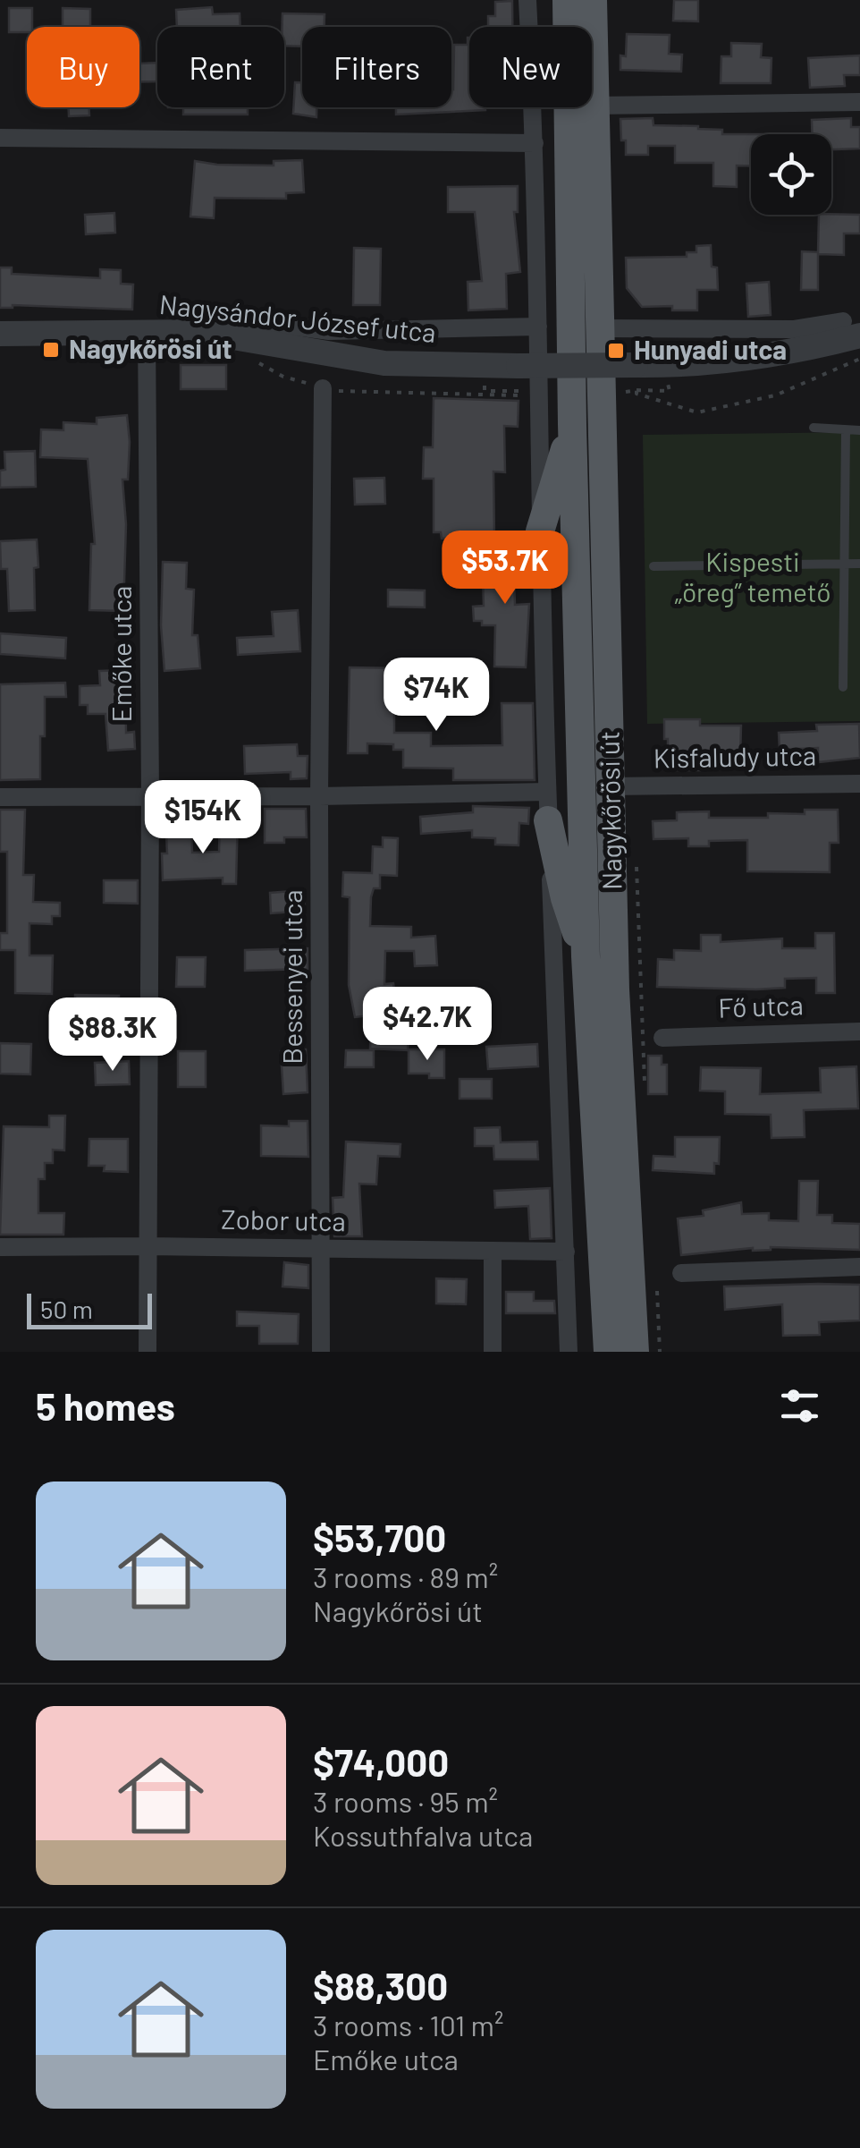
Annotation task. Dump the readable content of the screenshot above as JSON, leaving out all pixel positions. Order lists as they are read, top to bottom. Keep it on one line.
{"streets":{"main road":["Nagykőrösi út"],"street":["Nagysándor József utca","Emőke utca","Kisfaludy utca","Bessenyei utca","Fő utca","Zobor utca"]},"crossings":[["Nagysándor József utca","Emőke utca"],["Emőke utca","Zobor utca"],["Kisfaludy utca","Nagykőrösi út"],["Bessenyei utca","Zobor utca"]],"parks":["Kispesti „öreg” temető"],"places":{"transit":["Nagykőrösi út","Hunyadi utca"]},"scale_bar":"50 m","page":{"chip":["Buy","Rent","Filters","New"],"price":["$53.7K","$74K","$154K","$42.7K","$88.3K"],"scale":"50 m","heading":"5 homes","list":[{"name":"$53,700","note":"3 rooms · 89 m² · Nagykőrösi út"},{"name":"$74,000","note":"3 rooms · 95 m² · Kossuthfalva utca"},{"name":"$88,300","note":"3 rooms · 101 m² · Emőke utca"}]}}
